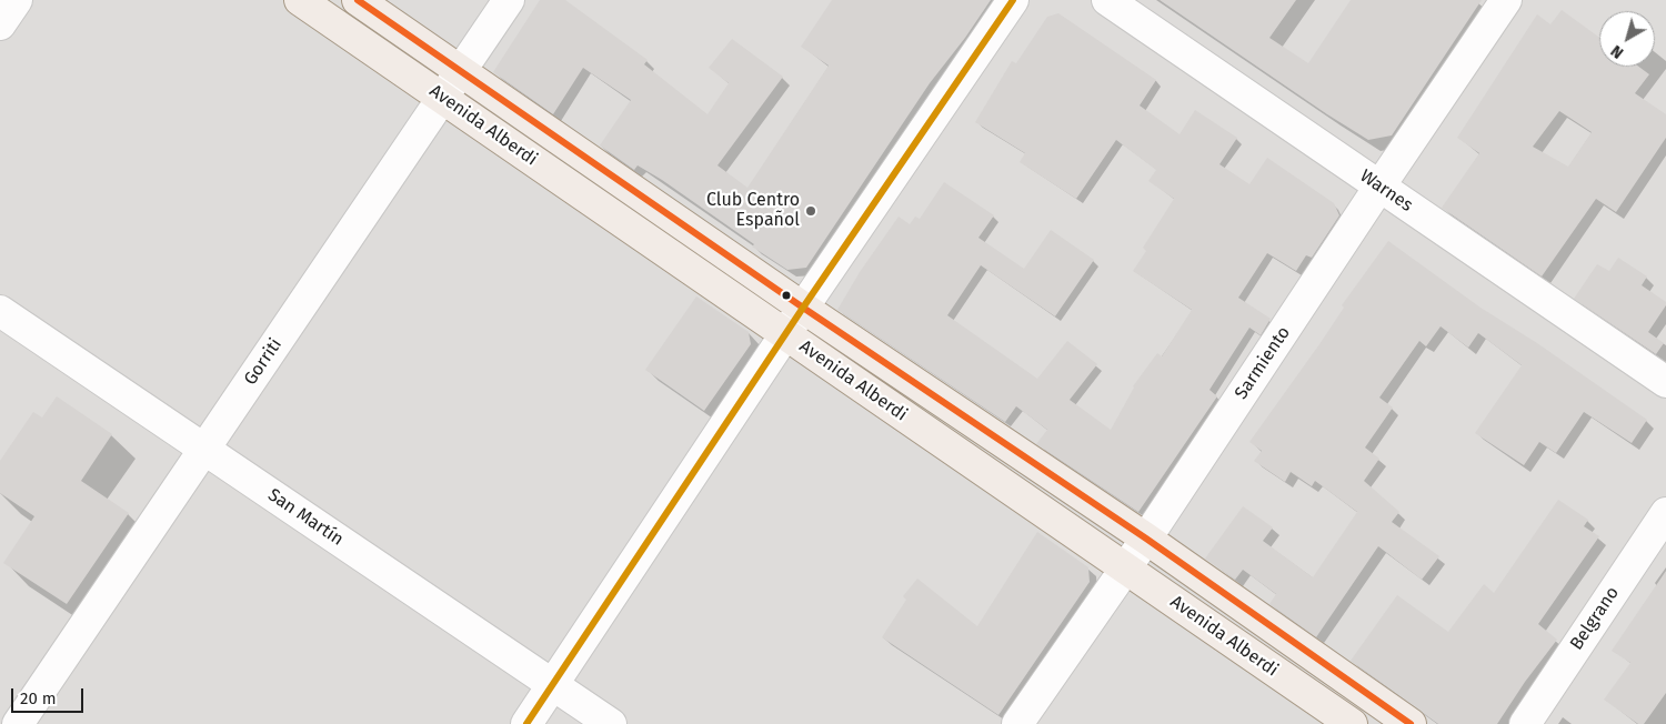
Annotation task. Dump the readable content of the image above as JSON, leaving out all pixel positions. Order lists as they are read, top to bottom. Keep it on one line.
{"streets":{"main road":["Avenida Alberdi"],"street":["Warnes","Gorriti","Sarmiento","San Martín","Belgrano"]},"crossings":[["Avenida Alberdi","Gorriti"],["Avenida Alberdi","Sarmiento"],["Warnes","Sarmiento"],["Gorriti","San Martín"]],"places":["Club Centro Español"],"scale_bar":"20 m","north":"bottom left"}
